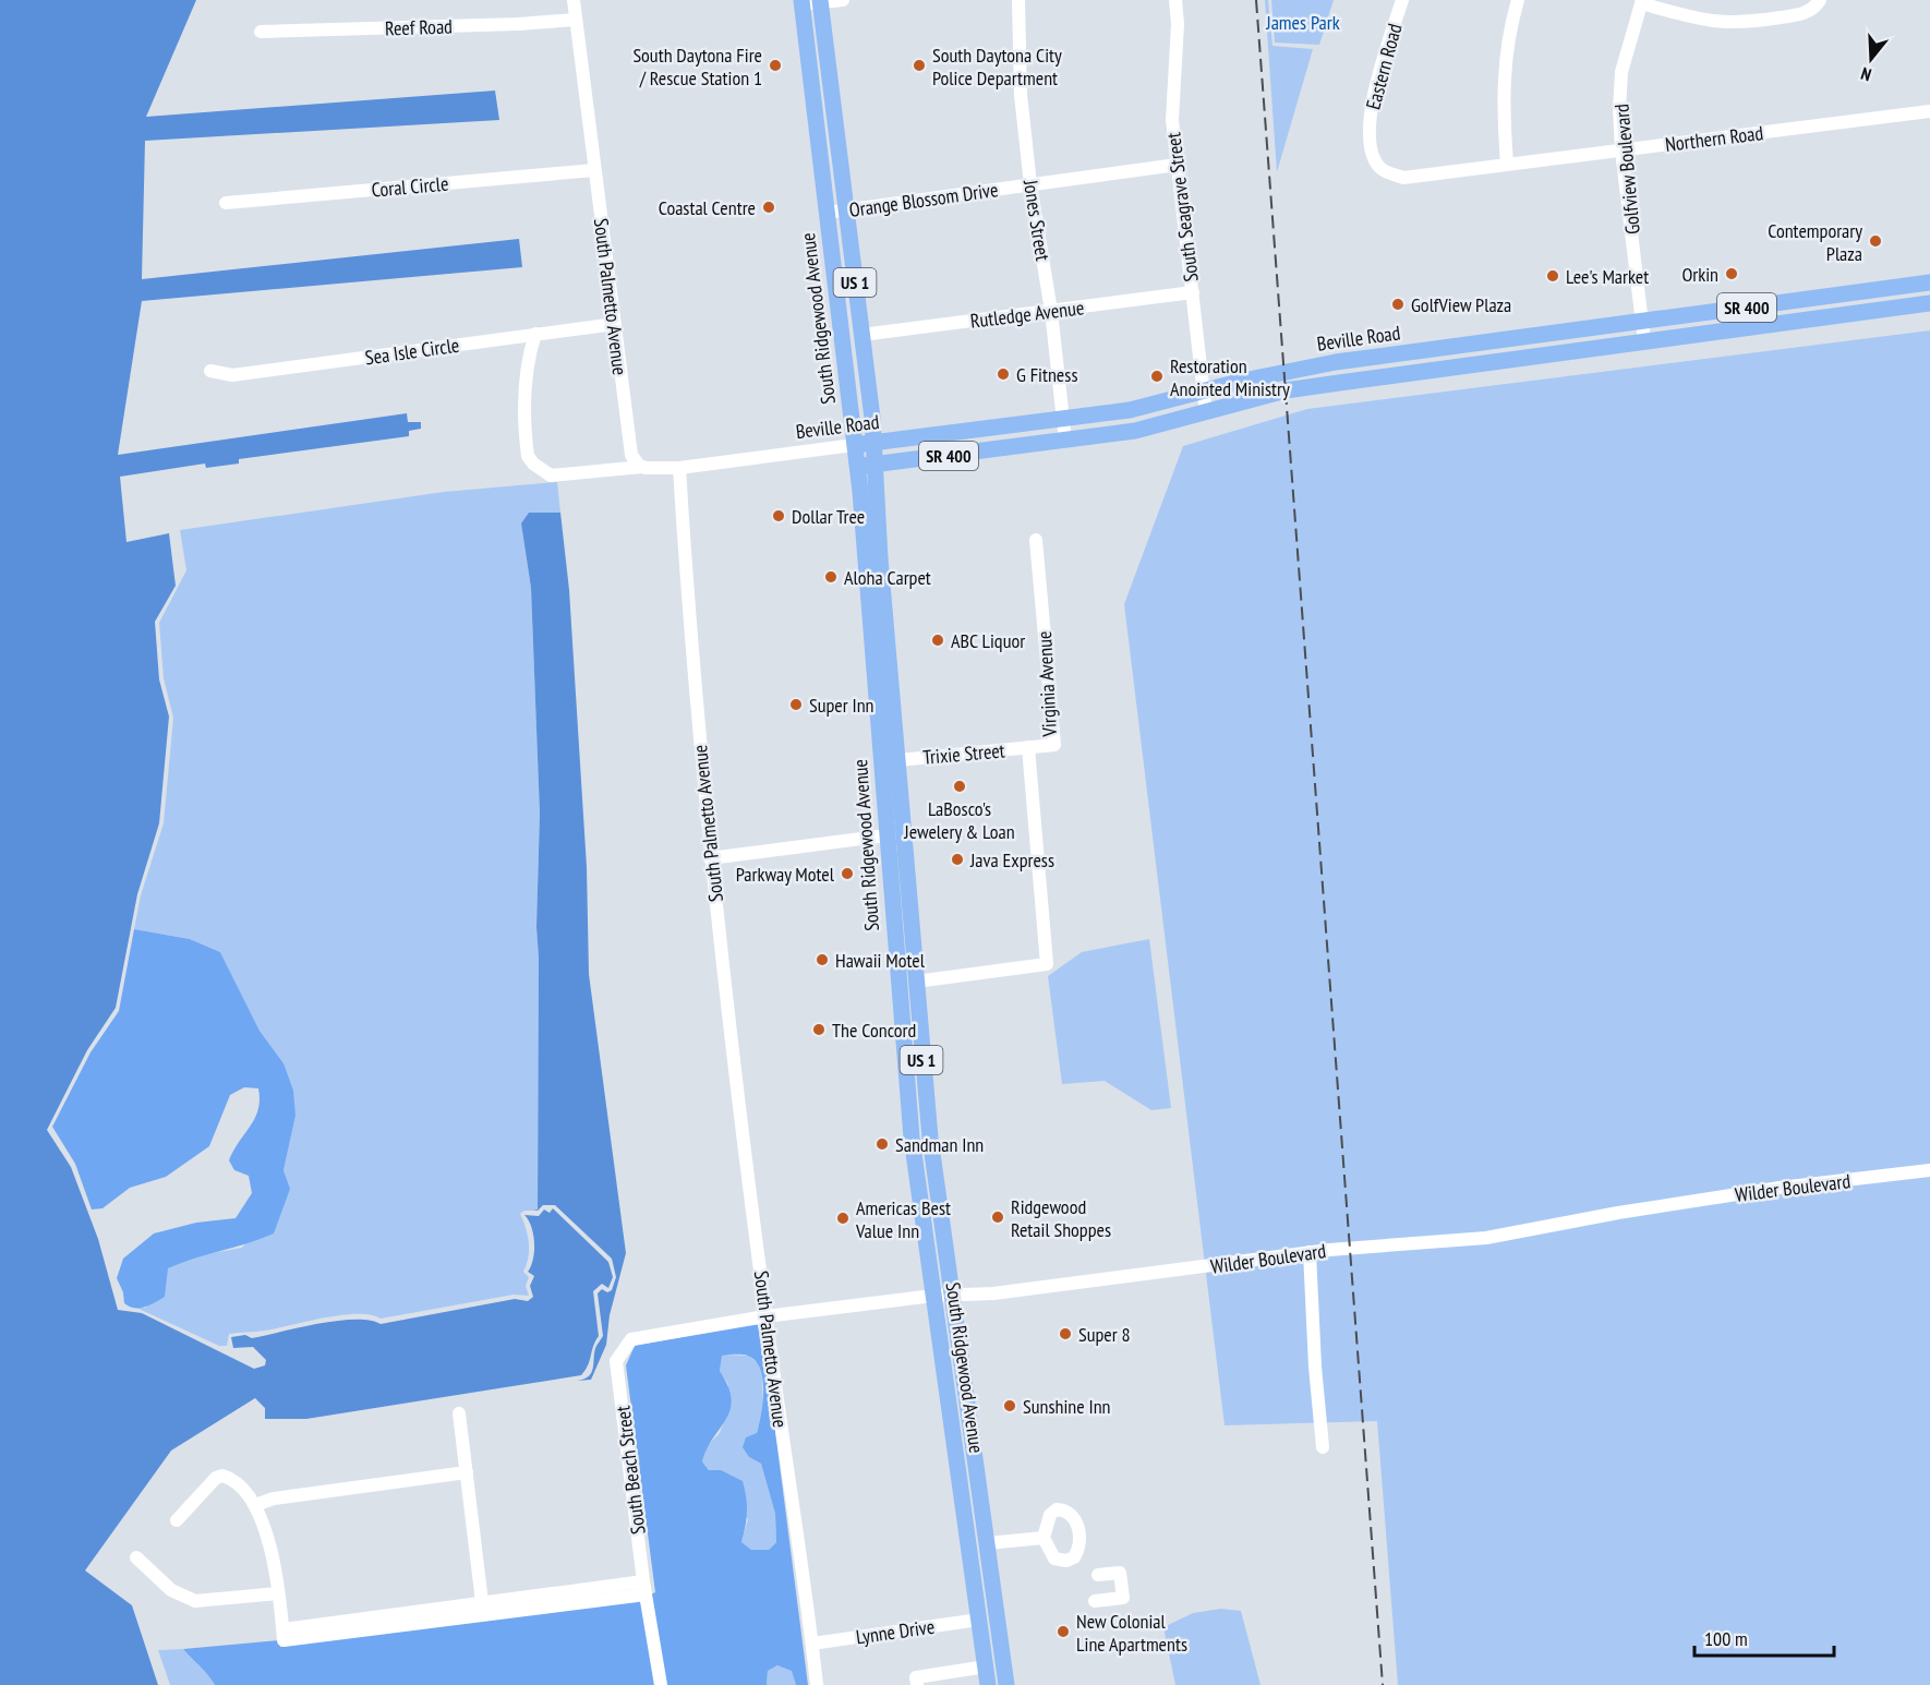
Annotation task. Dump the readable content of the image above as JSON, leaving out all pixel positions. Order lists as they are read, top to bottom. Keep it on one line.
{"streets":{"main road":["US 1","SR 400","South Ridgewood Avenue","Beville Road"],"street":["Reef Road","Eastern Road","Northern Road","Golfview Boulevard","Coral Circle","Orange Blossom Drive","South Seagrave Street","Jones Street","South Palmetto Avenue","Rutledge Avenue","Sea Isle Circle","Virginia Avenue","Trixie Street","Wilder Boulevard","South Beach Street","Lynne Drive"]},"crossings":[["Reef Road","South Palmetto Avenue"],["Eastern Road","Northern Road"],["Northern Road","Golfview Boulevard"],["Golfview Boulevard","Beville Road"],["Coral Circle","South Palmetto Avenue"],["Orange Blossom Drive","South Seagrave Street"],["Orange Blossom Drive","Jones Street"],["Orange Blossom Drive","South Ridgewood Avenue"],["South Seagrave Street","Rutledge Avenue"],["South Seagrave Street","Beville Road"],["Jones Street","Rutledge Avenue"],["Jones Street","Beville Road"],["South Palmetto Avenue","Beville Road"],["South Palmetto Avenue","Sea Isle Circle"],["South Palmetto Avenue","Wilder Boulevard"],["South Palmetto Avenue","Lynne Drive"],["Rutledge Avenue","South Ridgewood Avenue"],["South Ridgewood Avenue","Beville Road"],["South Ridgewood Avenue","Virginia Avenue"],["South Ridgewood Avenue","Trixie Street"],["South Ridgewood Avenue","Wilder Boulevard"],["South Ridgewood Avenue","Lynne Drive"],["Virginia Avenue","Trixie Street"],["Wilder Boulevard","South Beach Street"]],"parks":["James Park"],"places":["South Daytona Fire / Rescue Station 1","South Daytona City Police Department","Coastal Centre","Contemporary Plaza","Orkin","Lee's Market","GolfView Plaza","G Fitness","Restoration Anointed Ministry","Dollar Tree","Aloha Carpet","ABC Liquor","Super Inn","LaBosco's Jewelery & Loan","Java Express","Parkway Motel","Hawaii Motel","The Concord","Sandman Inn","Ridgewood Retail Shoppes","Americas Best Value Inn","Super 8","Sunshine Inn","New Colonial Line Apartments"],"scale_bar":"100 m","north":"bottom"}
